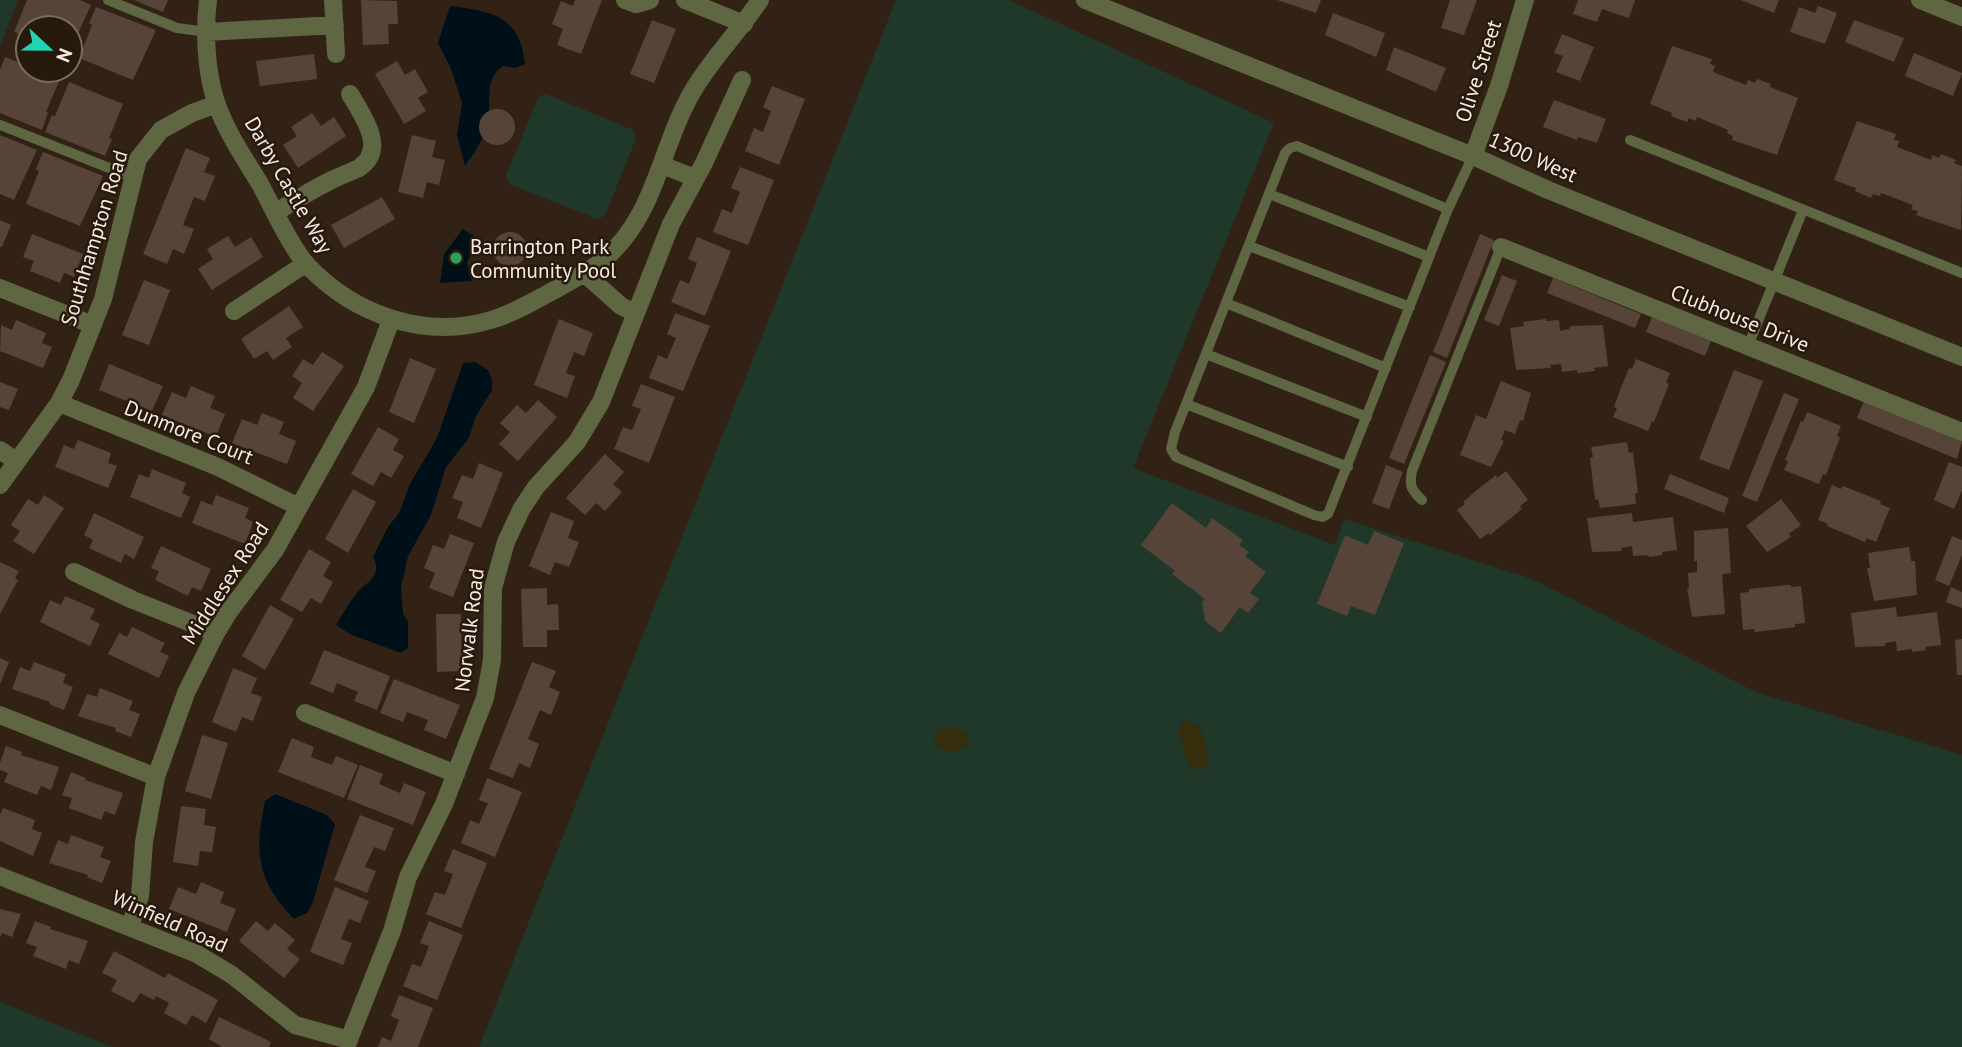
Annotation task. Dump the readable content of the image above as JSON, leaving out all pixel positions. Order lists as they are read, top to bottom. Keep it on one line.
{"streets":{"street":["Olive Street","1300 West","Darby Castle Way","Southhampton Road","Clubhouse Drive","Dunmore Court","Middlesex Road","Norwalk Road","Winfield Road"]},"crossings":[["Olive Street","1300 West"],["Darby Castle Way","Southhampton Road"],["Darby Castle Way","Middlesex Road"],["Southhampton Road","Dunmore Court"],["Dunmore Court","Middlesex Road"],["Middlesex Road","Winfield Road"],["Norwalk Road","Winfield Road"]],"places":["Barrington Park Community Pool"],"north":"right"}
